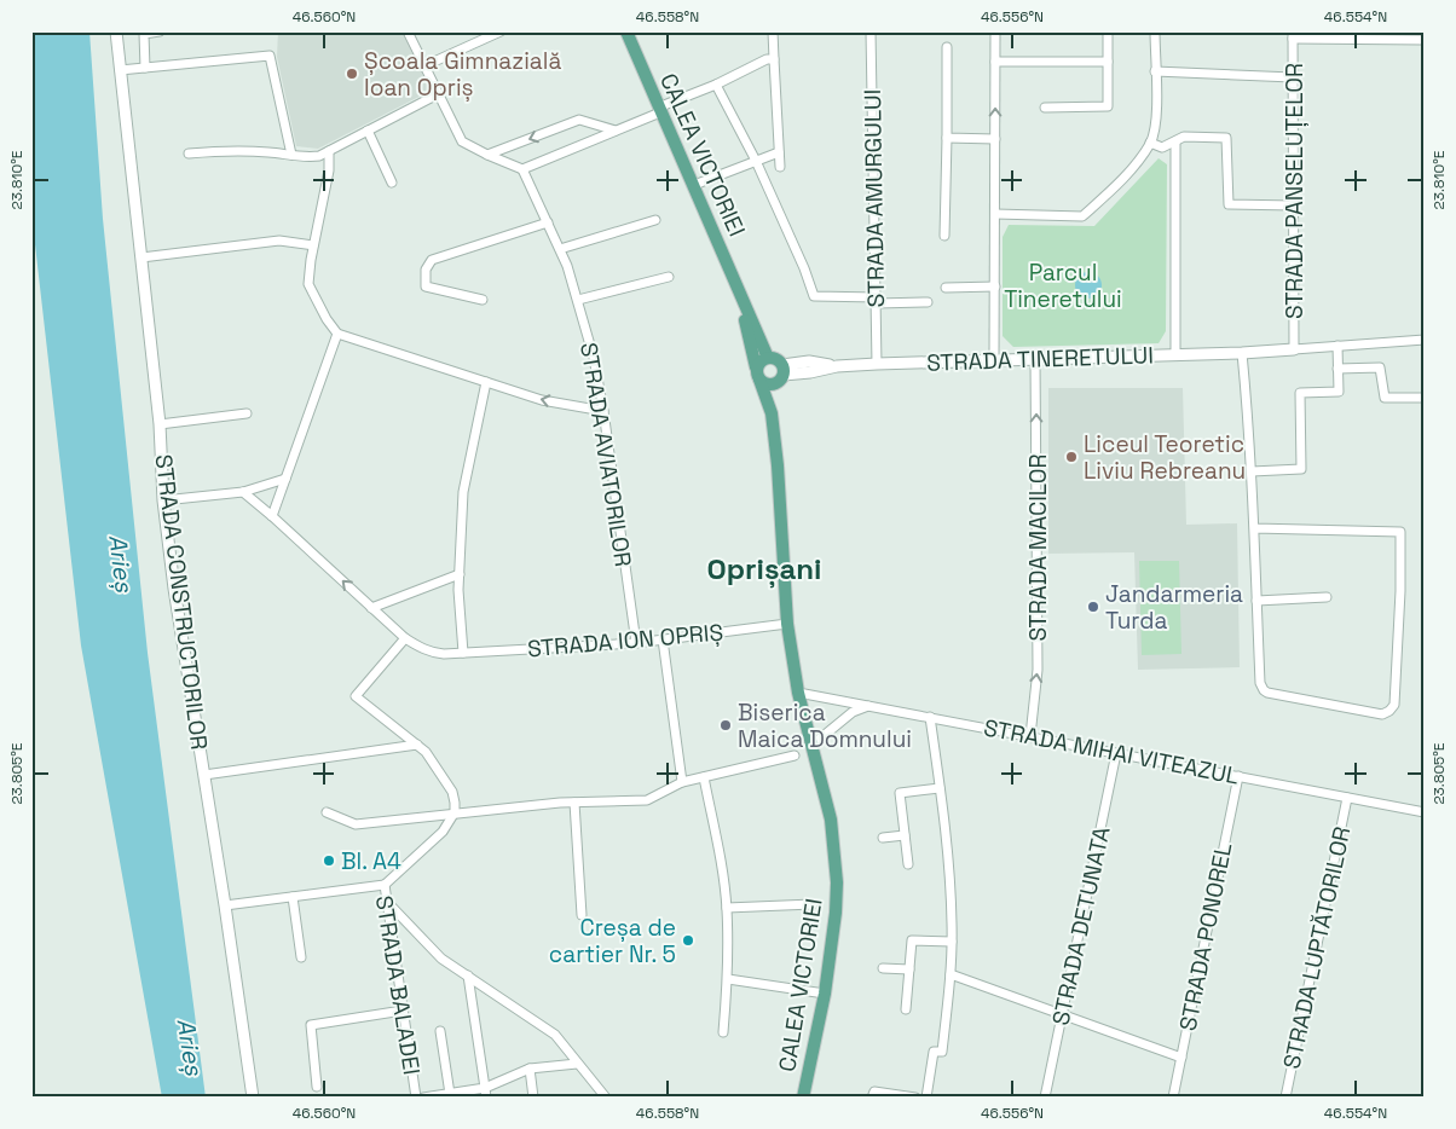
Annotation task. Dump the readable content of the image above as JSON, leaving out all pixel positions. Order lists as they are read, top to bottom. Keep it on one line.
{"streets":{"main road":["CALEA VICTORIEI"],"street":["STRADA PANSELUȚELOR","STRADA AMURGULUI","STRADA TINERETULUI","STRADA AVIATORILOR","STRADA MACILOR","STRADA CONSTRUCTORILOR","STRADA ION OPRIȘ","STRADA MIHAI VITEAZUL","STRADA DETUNATA","STRADA PONOREL","STRADA LUPTĂTORILOR","STRADA BALADEI"]},"crossings":[["CALEA VICTORIEI","STRADA TINERETULUI"],["CALEA VICTORIEI","STRADA ION OPRIȘ"],["CALEA VICTORIEI","STRADA MIHAI VITEAZUL"],["STRADA PANSELUȚELOR","STRADA TINERETULUI"],["STRADA AMURGULUI","STRADA TINERETULUI"],["STRADA TINERETULUI","STRADA MACILOR"],["STRADA AVIATORILOR","STRADA ION OPRIȘ"],["STRADA MACILOR","STRADA MIHAI VITEAZUL"],["STRADA CONSTRUCTORILOR","STRADA BALADEI"],["STRADA MIHAI VITEAZUL","STRADA DETUNATA"],["STRADA MIHAI VITEAZUL","STRADA PONOREL"],["STRADA MIHAI VITEAZUL","STRADA LUPTĂTORILOR"]],"one_way":["STRADA MACILOR"],"districts":["Oprișani"],"water":["Arieș"],"parks":["Parcul Tineretului"],"places":["Școala Gimnazială Ioan Opriș","Liceul Teoretic Liviu Rebreanu","Jandarmeria Turda","Biserica Maica Domnului","Bl. A4","Creșa de cartier Nr. 5"],"coordinates":["46.560°N","46.558°N","46.556°N","46.554°N","23.810°E","23.805°E"]}
